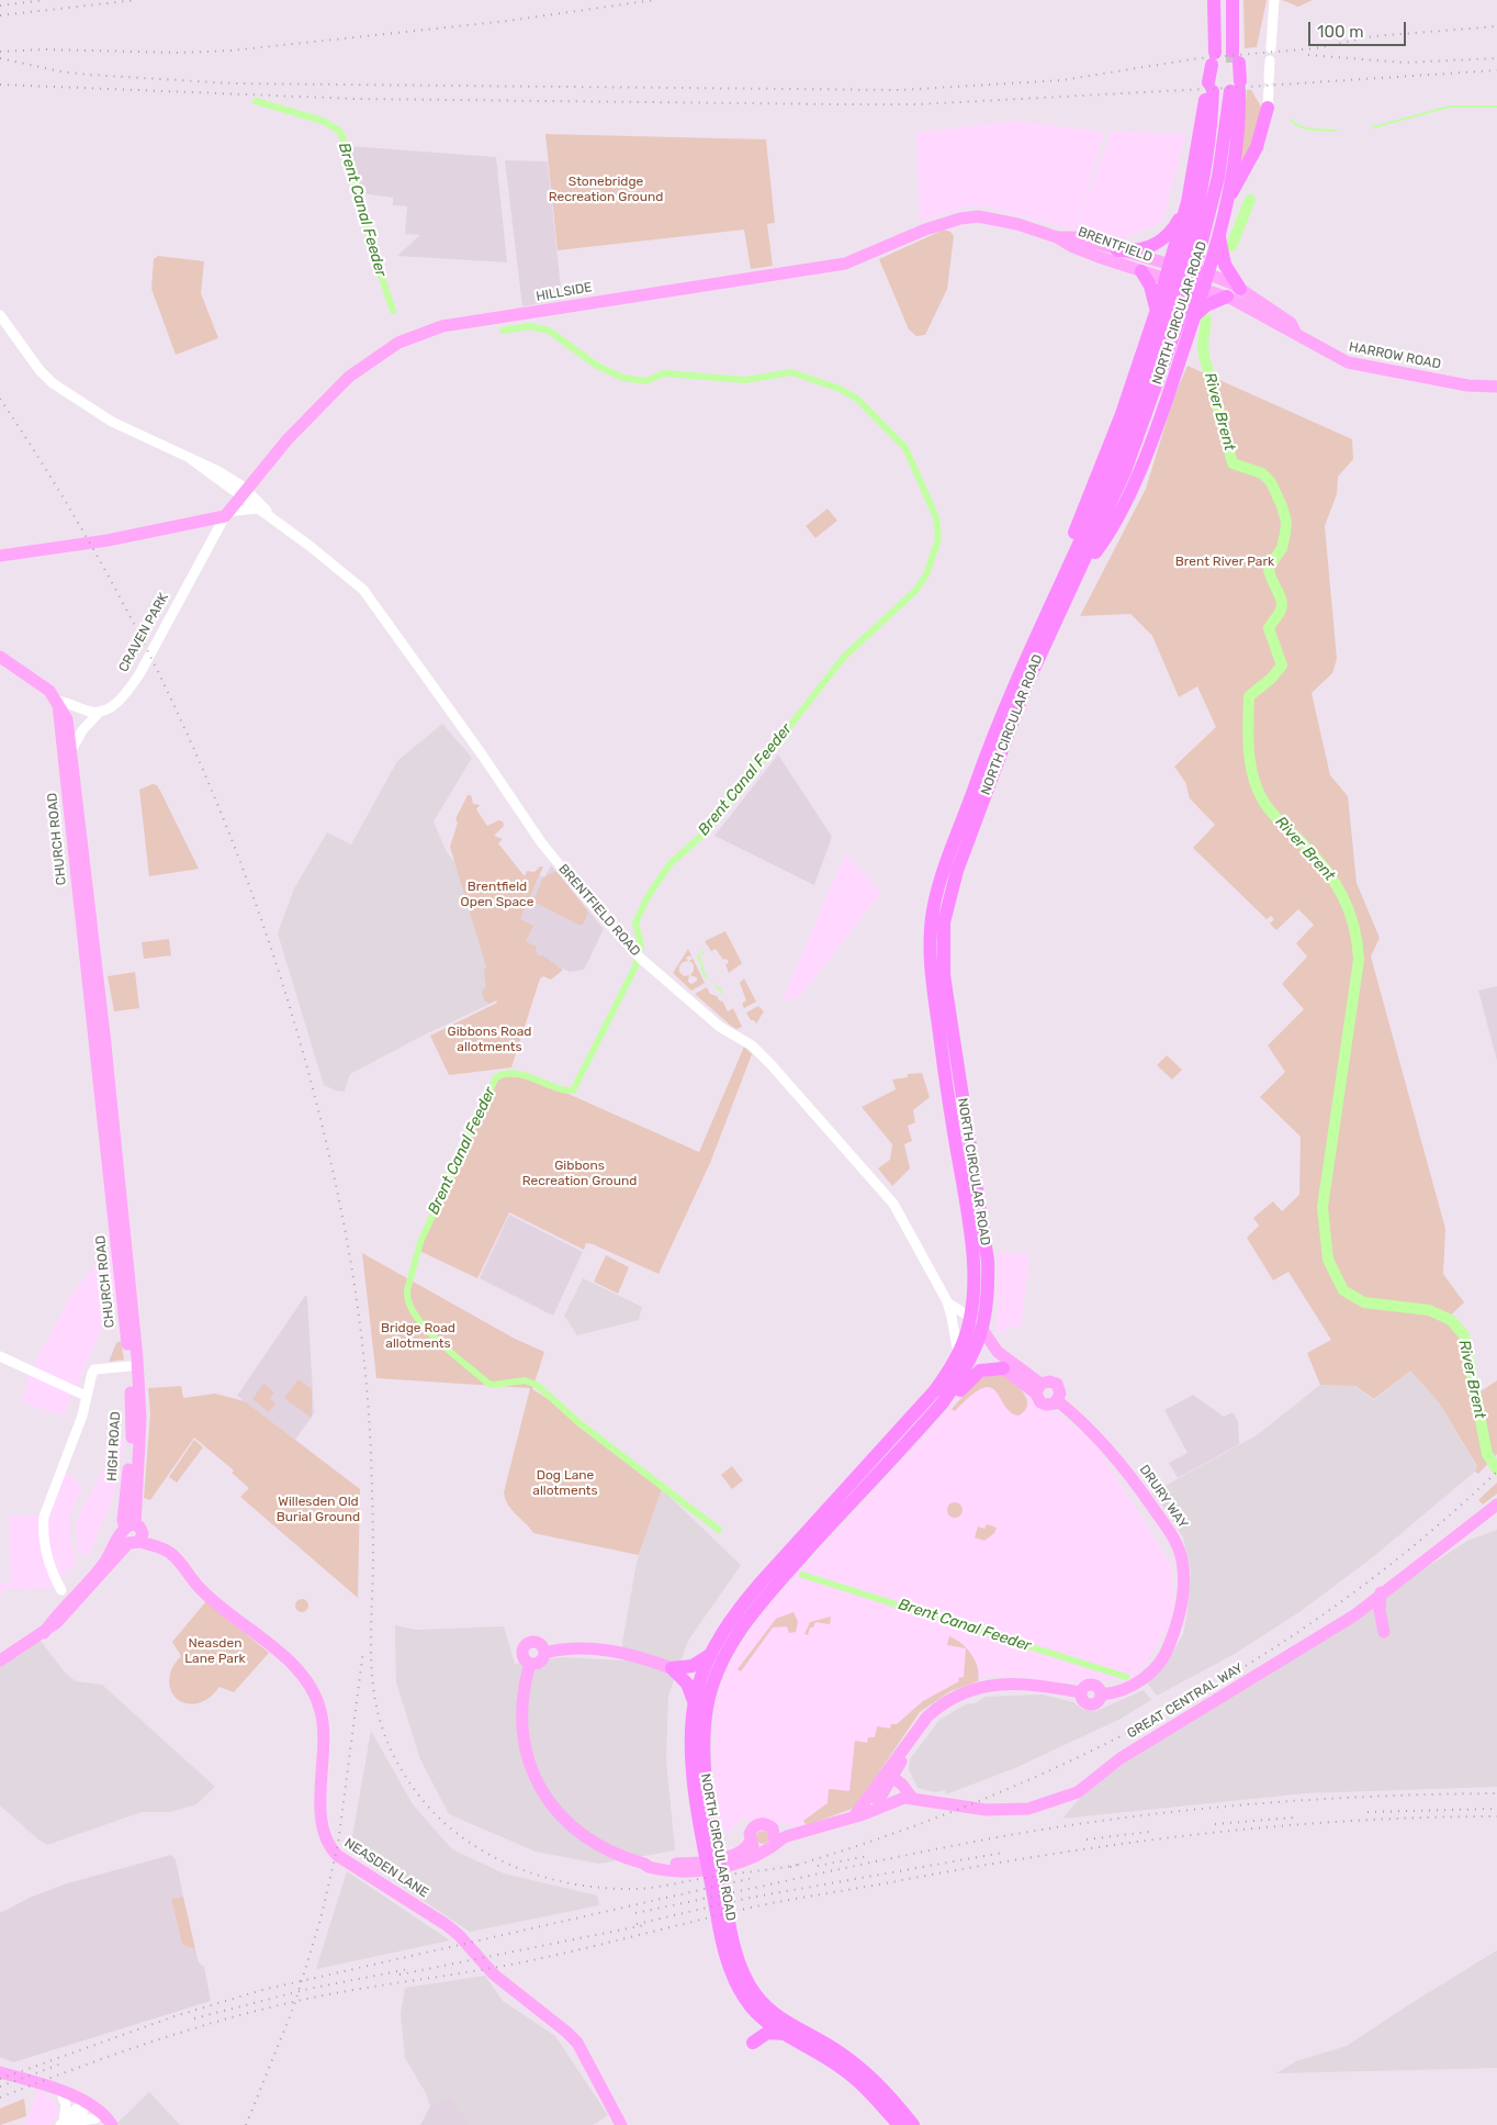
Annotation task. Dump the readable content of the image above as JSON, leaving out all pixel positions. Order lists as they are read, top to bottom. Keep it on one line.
{"streets":{"highway":["NORTH CIRCULAR ROAD"],"main road":["BRENTFIELD","HILLSIDE","HARROW ROAD","CRAVEN PARK","CHURCH ROAD","HIGH ROAD","DRURY WAY","GREAT CENTRAL WAY","NEASDEN LANE"],"street":["BRENTFIELD ROAD"]},"crossings":[["BRENTFIELD","HILLSIDE"],["BRENTFIELD","HARROW ROAD"],["HILLSIDE","CRAVEN PARK"],["HILLSIDE","BRENTFIELD ROAD"],["NORTH CIRCULAR ROAD","BRENTFIELD ROAD"],["CRAVEN PARK","CHURCH ROAD"],["CRAVEN PARK","BRENTFIELD ROAD"],["CHURCH ROAD","HIGH ROAD"],["HIGH ROAD","NEASDEN LANE"]],"water":["Brent Canal Feeder","River Brent"],"parks":["Stonebridge Recreation Ground","Brent River Park","Brentfield Open Space","Gibbons Road allotments","Gibbons Recreation Ground","Bridge Road allotments","Dog Lane allotments","Willesden Old Burial Ground","Neasden Lane Park"],"scale_bar":"100 m"}
